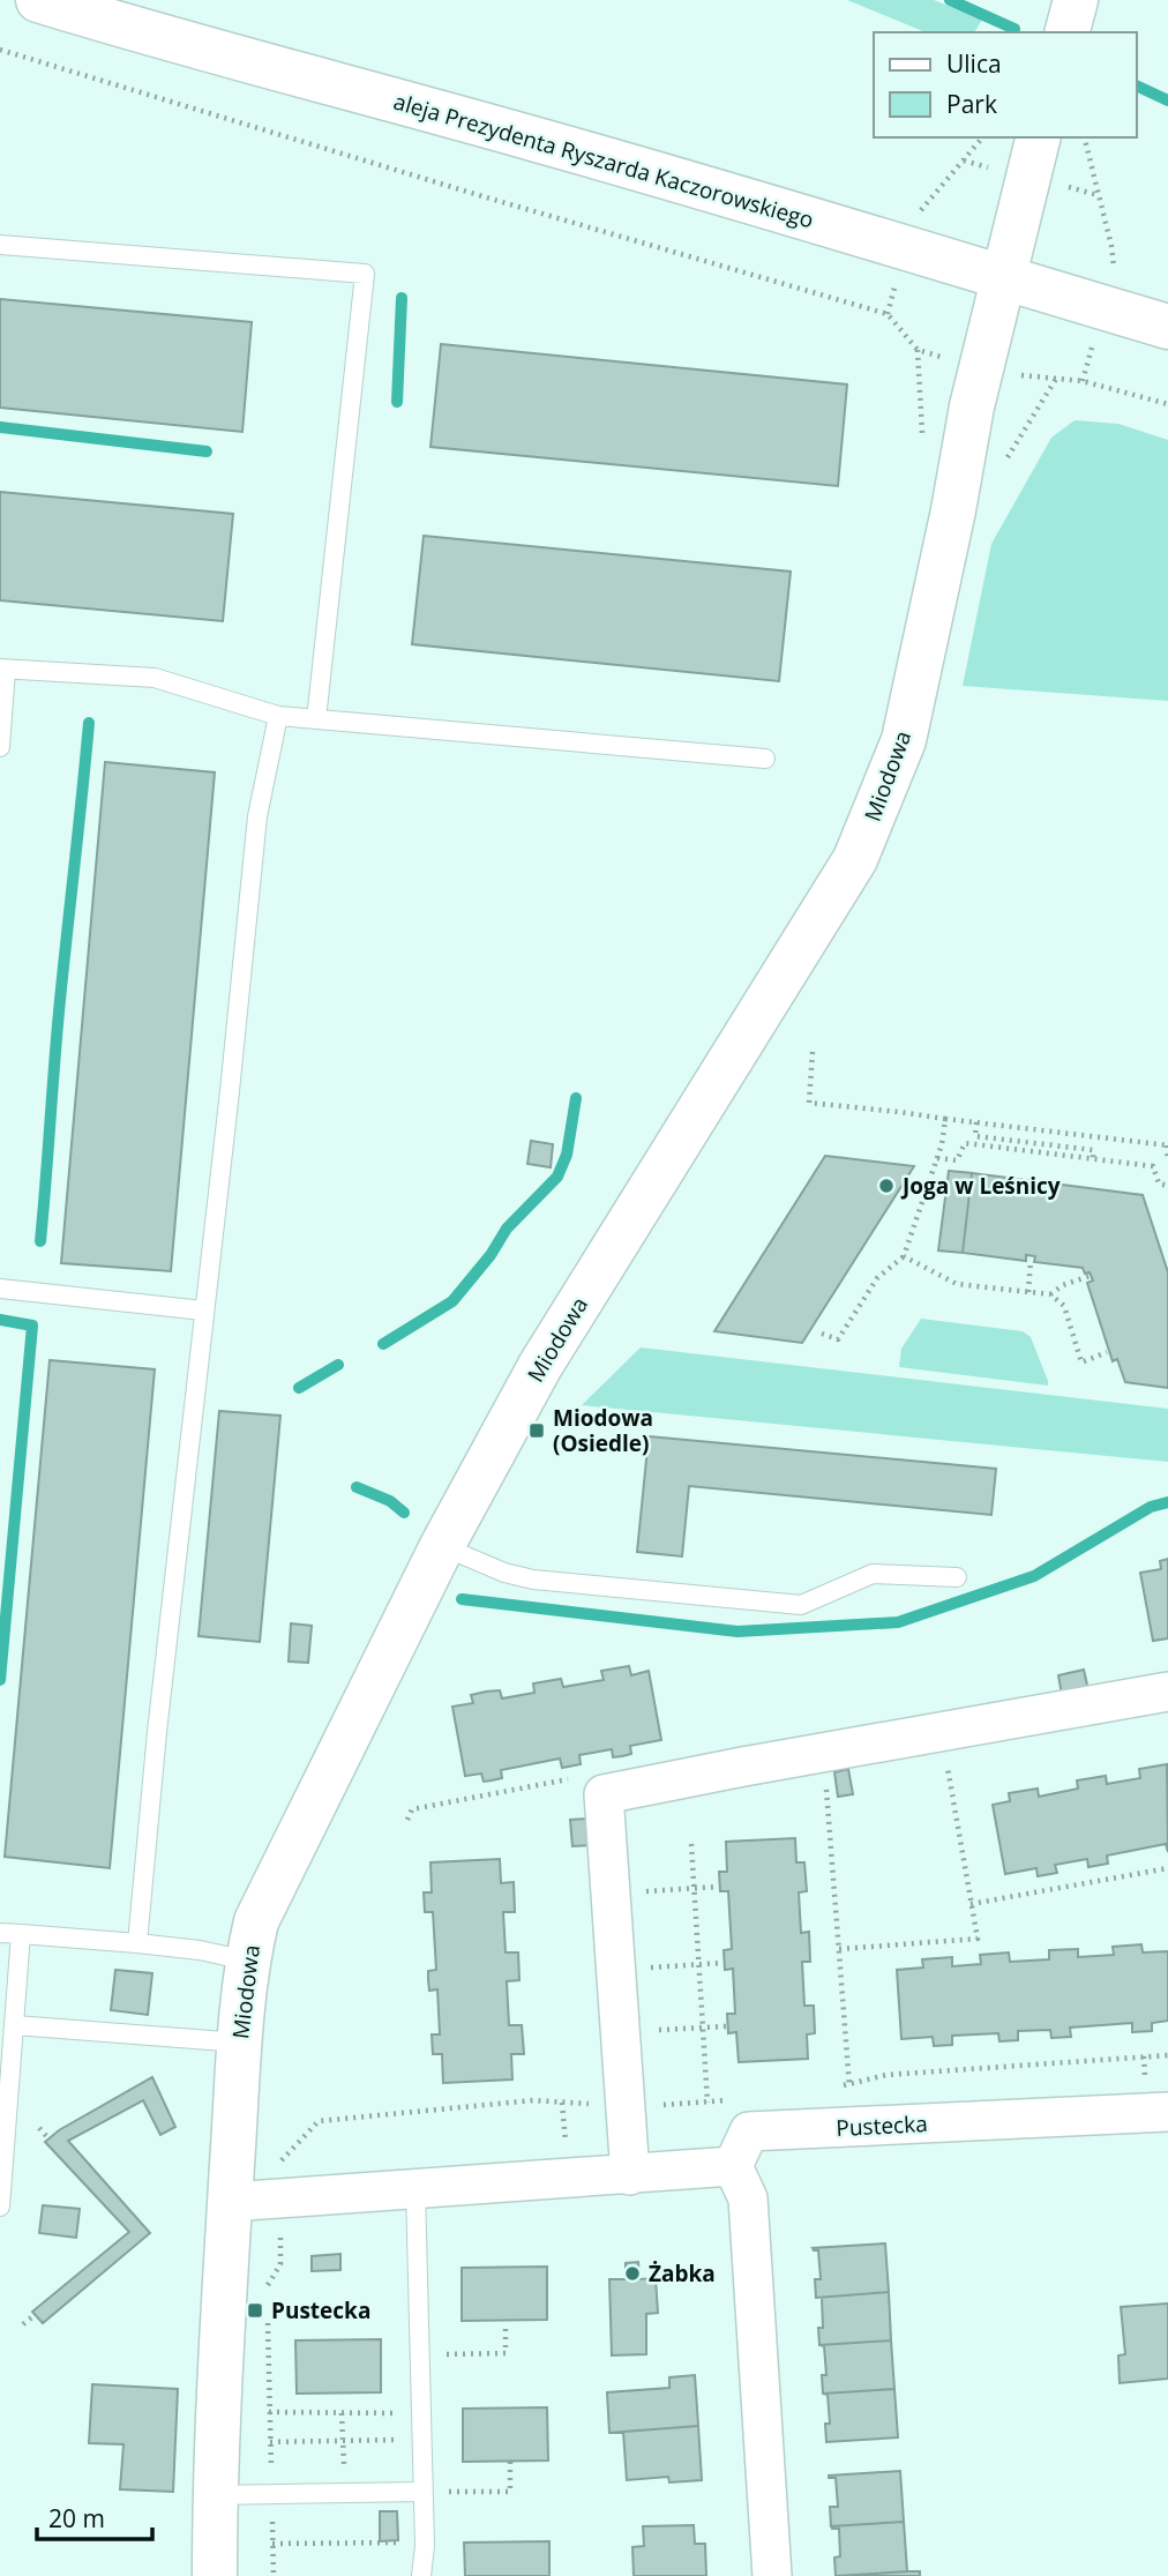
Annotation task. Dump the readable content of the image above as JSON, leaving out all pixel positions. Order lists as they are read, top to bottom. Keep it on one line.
{"streets":{"street":["aleja Prezydenta Ryszarda Kaczorowskiego","Miodowa","Pustecka"]},"crossings":[["aleja Prezydenta Ryszarda Kaczorowskiego","Miodowa"]],"places":{"other":["Joga w Leśnicy","Żabka"],"transit":["Miodowa (Osiedle)","Pustecka"]},"legend":["Ulica","Park"],"scale_bar":"20 m"}
